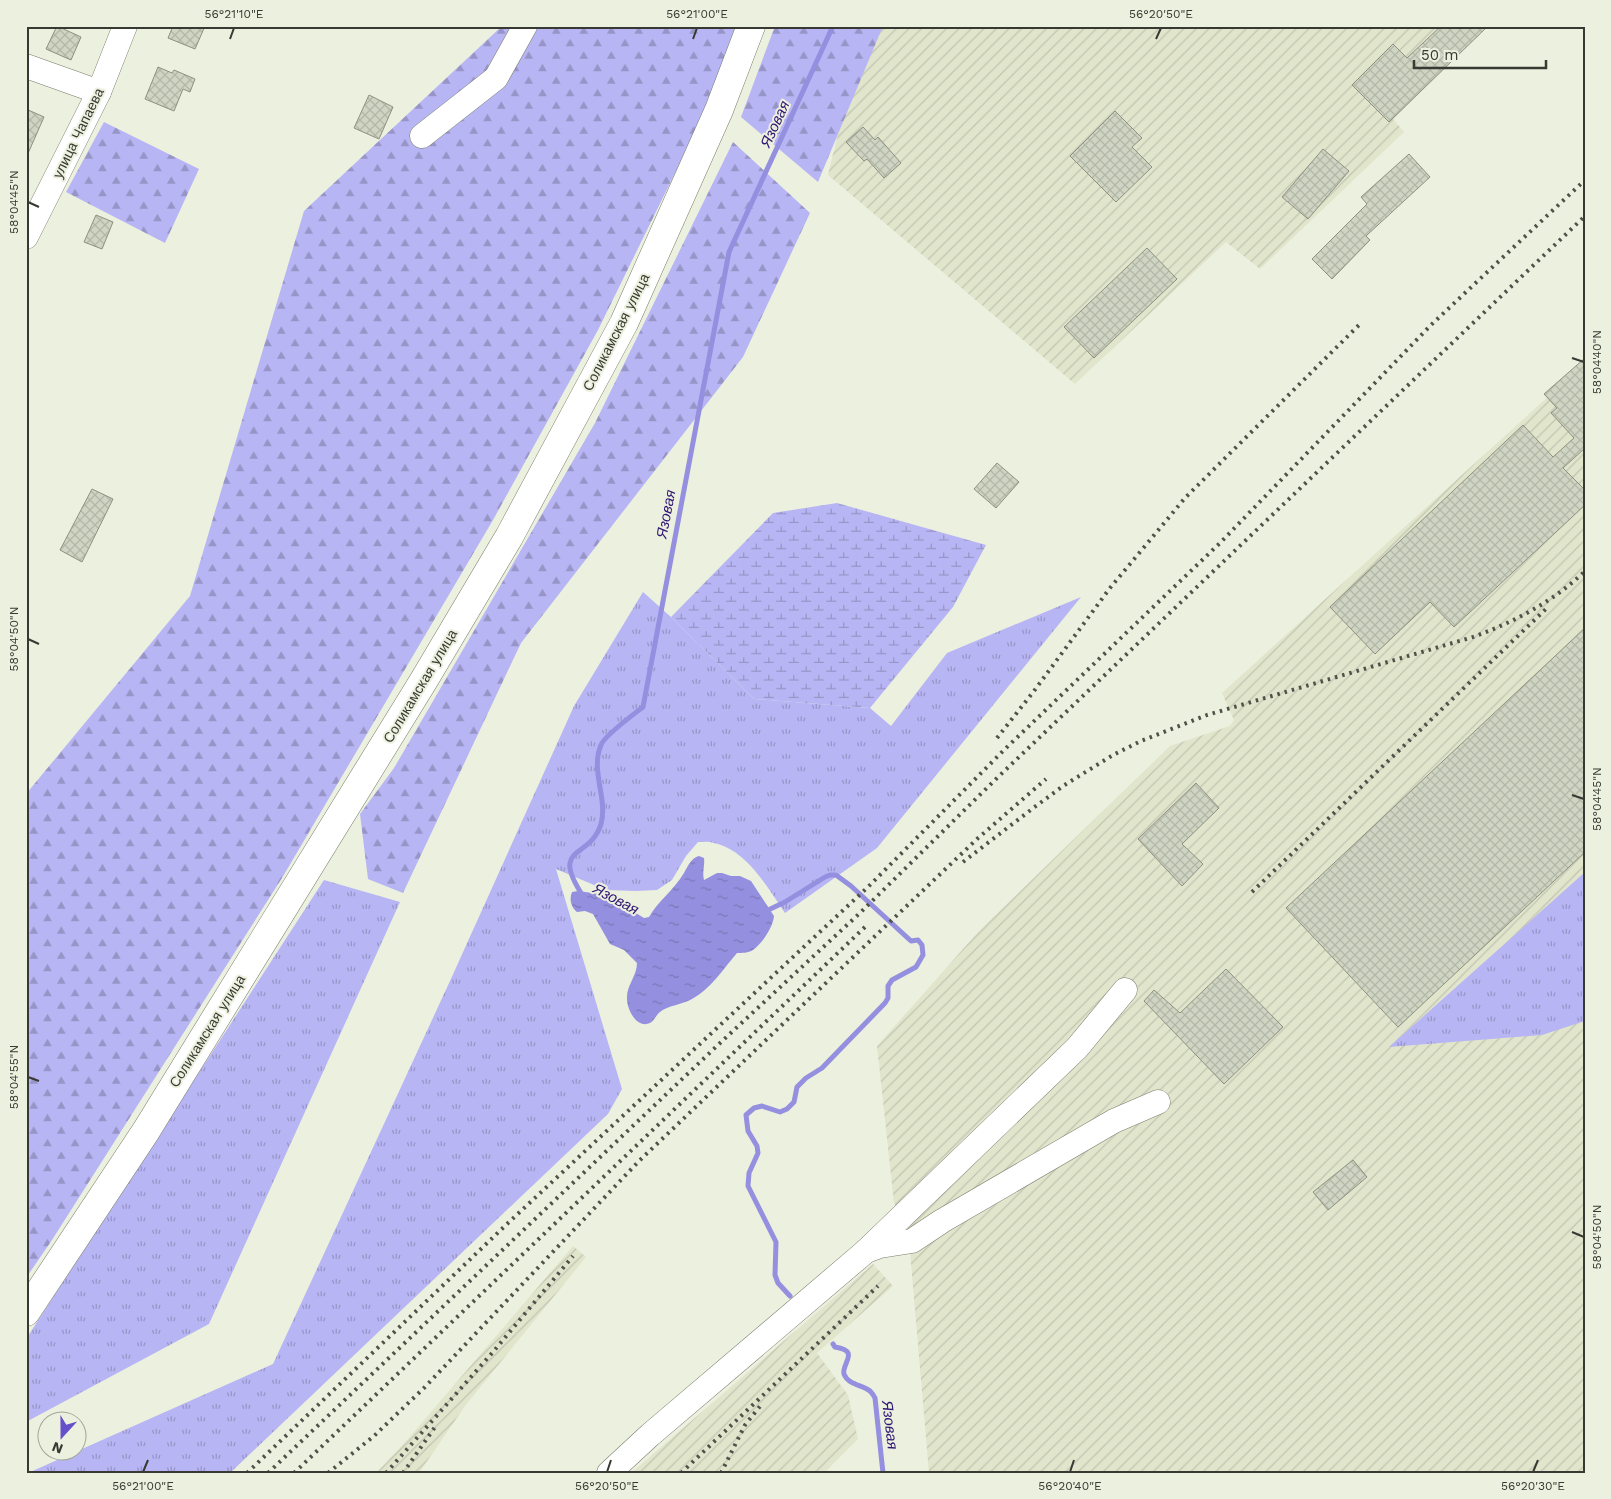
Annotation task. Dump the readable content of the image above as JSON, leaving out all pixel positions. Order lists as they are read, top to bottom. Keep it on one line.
{"streets":{"main road":["Соликамская улица"],"street":["улица Чапаева"]},"water":["Язовая"],"scale_bar":"50 m","north":"bottom","coordinates":["56°21'10\"E","56°21'00\"E","56°20'50\"E","58°04'45\"N","58°04'40\"N","58°04'50\"N","58°04'55\"N","56°20'40\"E","56°20'30\"E"]}
